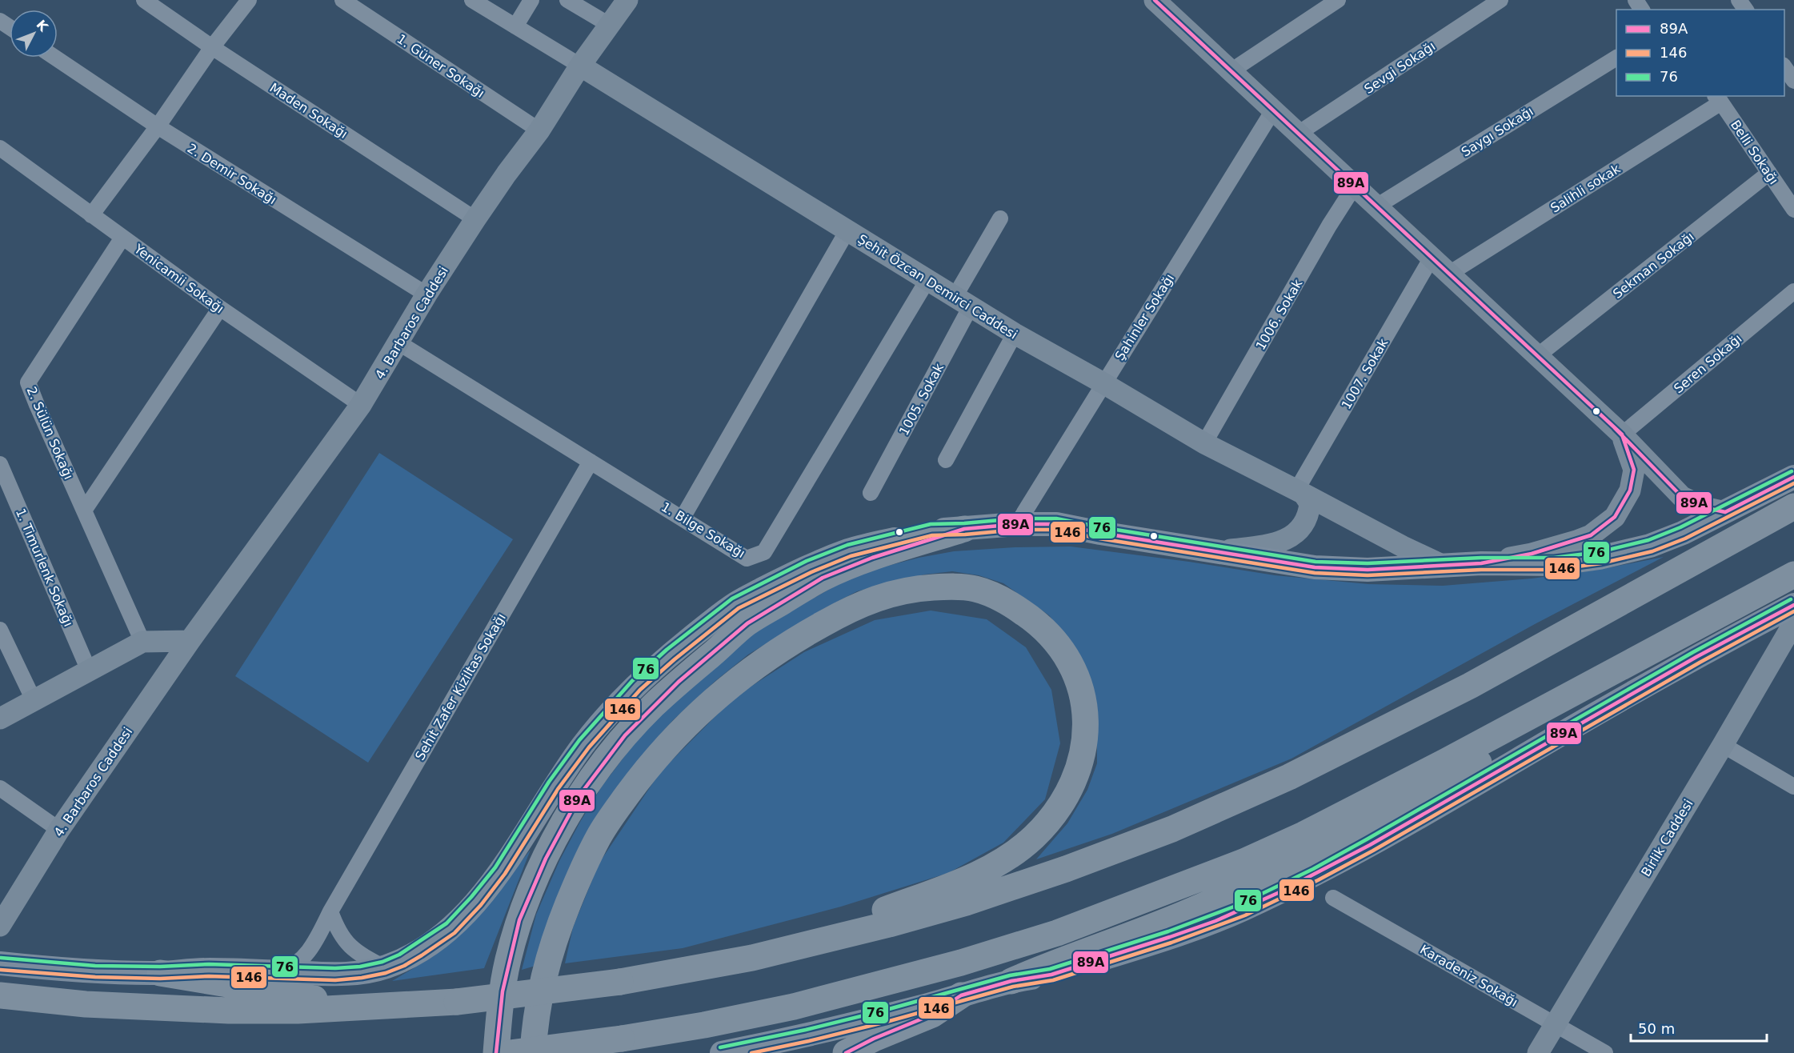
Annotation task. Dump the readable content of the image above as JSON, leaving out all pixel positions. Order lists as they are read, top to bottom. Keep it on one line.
{"streets":{"street":["1. Güner Sokağı","Sevgi Sokağı","Maden Sokağı","Saygı Sokağı","Belli Sokağı","2. Demir Sokağı","Salihli sokak","Sekman Sokağı","Yenicamii Sokağı","Şehit Özcan Demirci Caddesi","1006. Sokak","Şahinler Sokağı","4. Barbaros Caddesi","Seren Sokağı","1007. Sokak","1005. Sokak","2. Sülün Sokağı","1. Bilge Sokağı","1. Timurlenk Sokağı","Sehit Zafer Kiziltas Sokağı","Birlik Caddesi","Karadeniz Sokağı"]},"crossings":[["1. Güner Sokağı","4. Barbaros Caddesi"],["Maden Sokağı","4. Barbaros Caddesi"],["Belli Sokağı","Salihli sokak"],["Belli Sokağı","Sekman Sokağı"],["2. Demir Sokağı","4. Barbaros Caddesi"],["Yenicamii Sokağı","4. Barbaros Caddesi"],["Yenicamii Sokağı","2. Sülün Sokağı"],["Şehit Özcan Demirci Caddesi","1006. Sokak"],["Şehit Özcan Demirci Caddesi","Şahinler Sokağı"],["Şehit Özcan Demirci Caddesi","4. Barbaros Caddesi"],["Şehit Özcan Demirci Caddesi","1007. Sokak"],["Şehit Özcan Demirci Caddesi","1005. Sokak"],["Şehit Özcan Demirci Caddesi","1. Bilge Sokağı"],["4. Barbaros Caddesi","1. Bilge Sokağı"],["1. Bilge Sokağı","Sehit Zafer Kiziltas Sokağı"],["Birlik Caddesi","Karadeniz Sokağı"]],"lines":["transit line 89A","transit line 76","transit line 146"],"legend":["89A","146","76"],"scale_bar":"50 m","north":"top right"}
